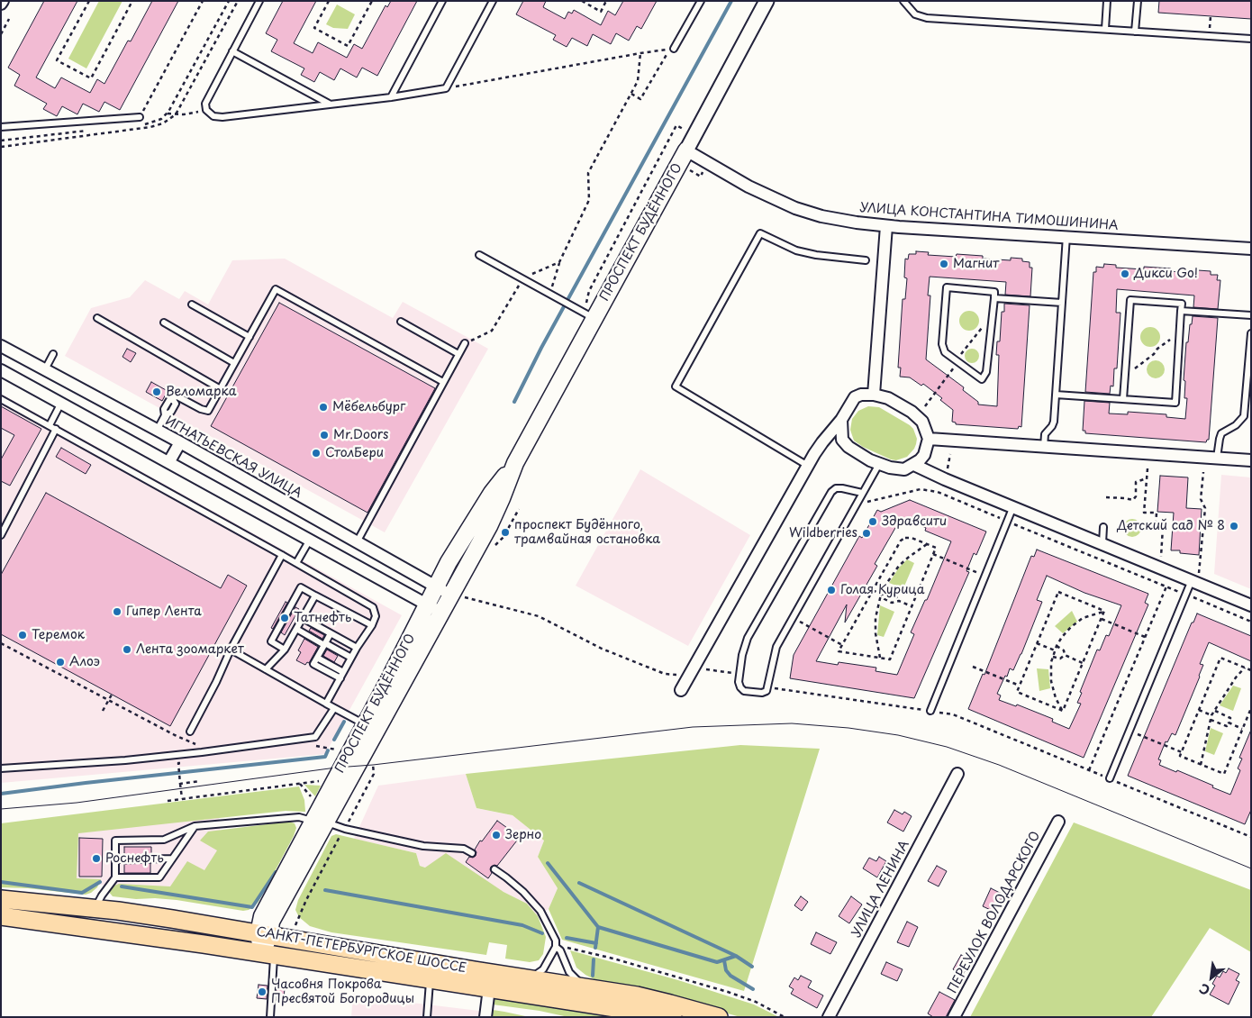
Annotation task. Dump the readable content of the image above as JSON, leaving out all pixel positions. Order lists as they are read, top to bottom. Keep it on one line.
{"streets":{"main road":["ПРОСПЕКТ БУДЁННОГО","САНКТ-ПЕТЕРБУРГСКОЕ ШОССЕ"],"street":["УЛИЦА КОНСТАНТИНА ТИМОШИНИНА","ИГНАТЬЕВСКАЯ УЛИЦА","УЛИЦА ЛЕНИНА","ПЕРЕУЛОК ВОЛОДАРСКОГО"]},"crossings":[["УЛИЦА КОНСТАНТИНА ТИМОШИНИНА","ПРОСПЕКТ БУДЁННОГО"],["ПРОСПЕКТ БУДЁННОГО","ИГНАТЬЕВСКАЯ УЛИЦА"],["ПРОСПЕКТ БУДЁННОГО","САНКТ-ПЕТЕРБУРГСКОЕ ШОССЕ"]],"places":["Магнит","Дикси Go!","Веломарка","Мёбельбург","Mr.Doors","СтолБери","Здравсити","Детский сад № 8","проспект Будённого, трамвайная остановка","Wildberries","Голая Курица","Гипер Лента","Татнефть","Теремок","Лента зоомаркет","Алоэ","Зерно","Роснефть","Часовня Покрова Пресвятой Богородицы"],"north":"bottom left"}
